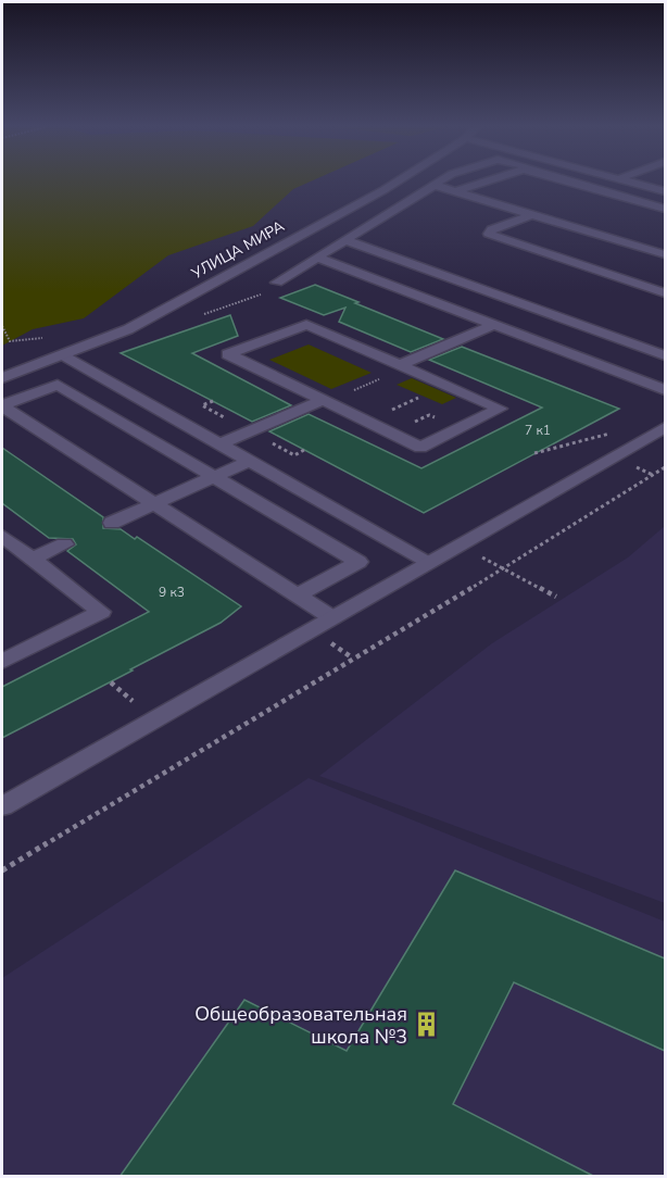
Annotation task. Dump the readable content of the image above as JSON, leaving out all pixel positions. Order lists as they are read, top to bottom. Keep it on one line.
{"streets":{"street":["УЛИЦА МИРА"]},"places":{"building":["Общеобразовательная школа №3"]},"house_numbers":["7 к1","9 к3"]}
